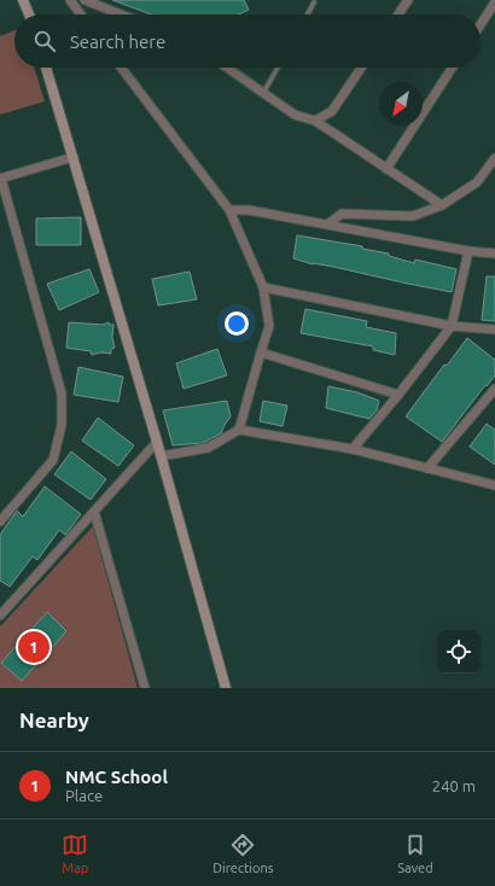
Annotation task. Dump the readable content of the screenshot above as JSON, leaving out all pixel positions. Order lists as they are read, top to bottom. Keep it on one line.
{"north":"bottom left","page":{"search":"Search here","pins":"1","heading":"Nearby","list":[{"mark":"1","name":"NMC School","note":"Place","value":"240 m"}],"nav":["Map","Directions","Saved"]}}
